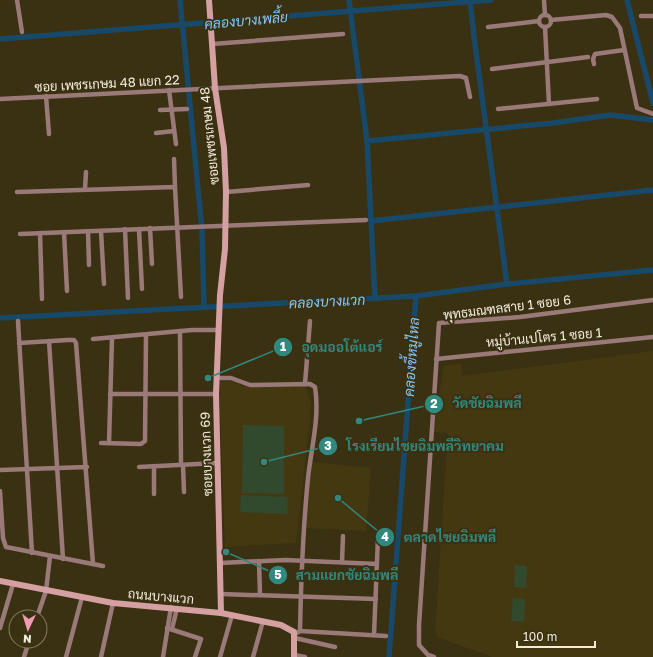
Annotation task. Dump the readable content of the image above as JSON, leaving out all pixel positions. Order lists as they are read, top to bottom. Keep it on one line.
{"streets":{"street":["ซอย เพชรเกษม 48 แยก 22","ซอยเพชรเกษม 48","พุทธมณฑลสาย 1 ซอย 6","หมู่บ้านเปโตร 1 ซอย 1","ซอยบางแวก 69","ถนนบางแวก"]},"crossings":[["ซอย เพชรเกษม 48 แยก 22","ซอยเพชรเกษม 48"],["ซอยเพชรเกษม 48","ซอยบางแวก 69"],["พุทธมณฑลสาย 1 ซอย 6","หมู่บ้านเปโตร 1 ซอย 1"],["ซอยบางแวก 69","ถนนบางแวก"]],"water":["คลองบางเพลี้ย","คลองบางแวก","คลองขี้หมูไหล"],"places":["อุดมออโต้แอร์","วัดชัยฉิมพลี","โรงเรียนไชยฉิมพลีวิทยาคม","ตลาดไชยฉิมพลี","สามแยกชัยฉิมพลี"],"scale_bar":"100 m","north":"bottom"}
